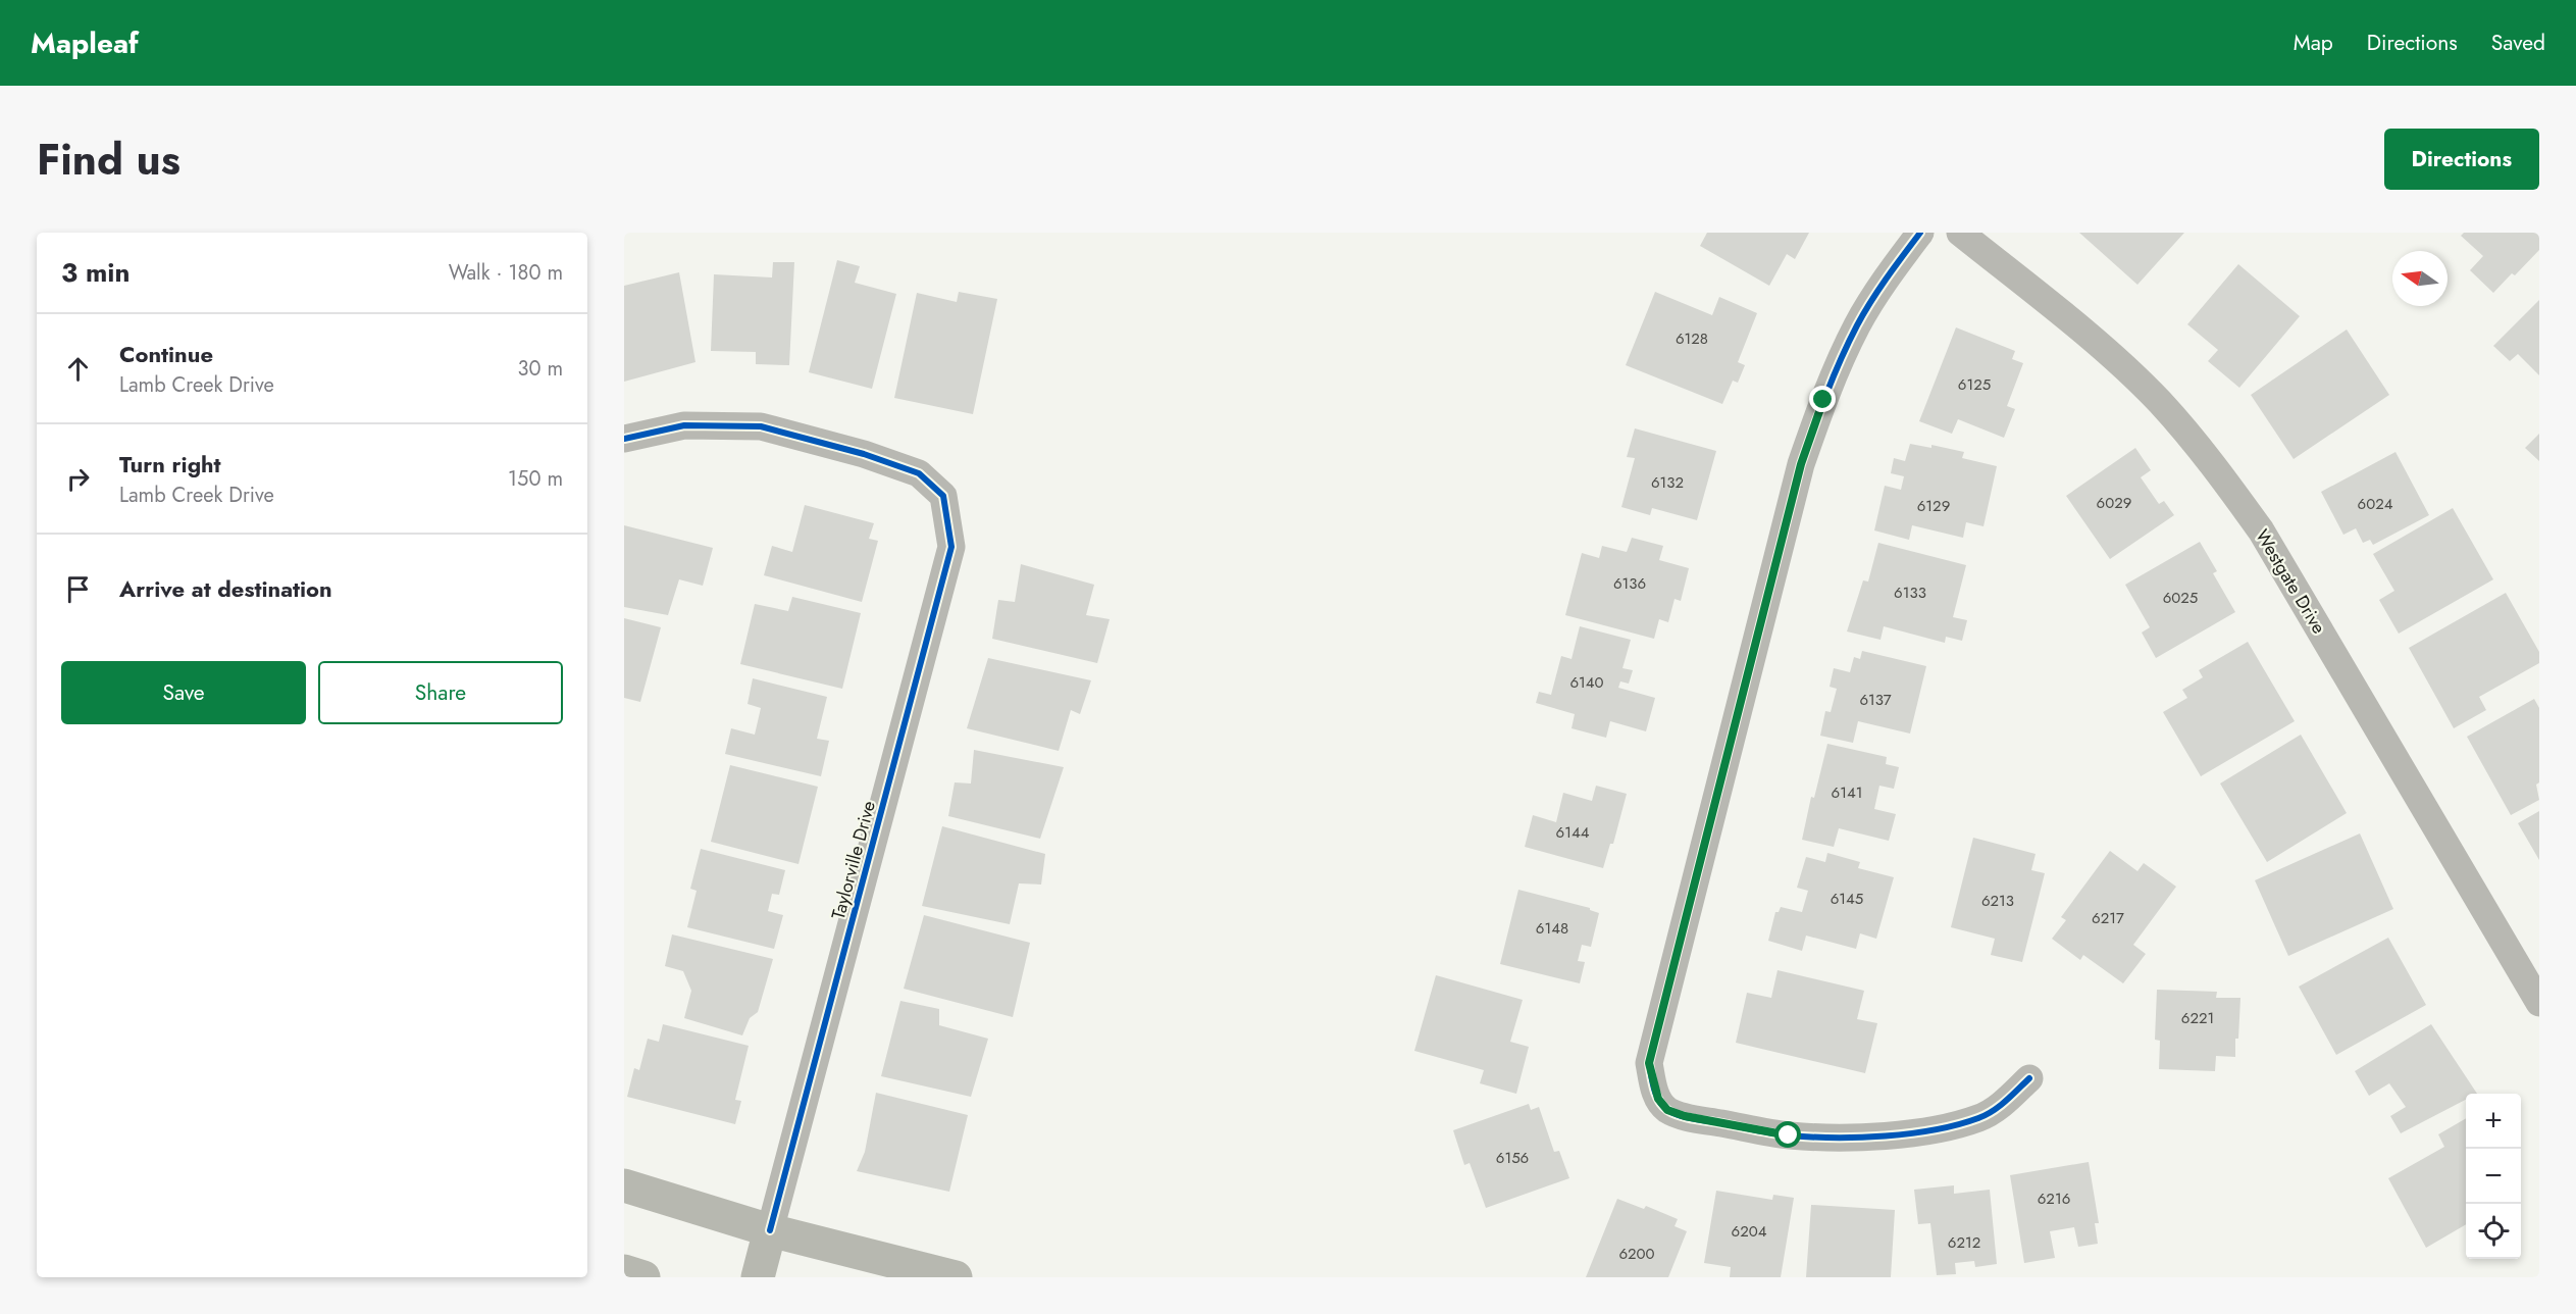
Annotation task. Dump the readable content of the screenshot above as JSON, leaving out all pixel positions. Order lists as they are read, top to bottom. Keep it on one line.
{"streets":{"street":["Westgate Drive","Taylorville Drive"]},"house_numbers":["6128","6125","6132","6029","6024","6129","6136","6133","6025","6140","6137","6141","6144","6145","6213","6217","6148","6221","6156","6216","6204","6212","6200"],"north":"left","page":{"header":"Mapleaf","nav":["Map","Directions","Saved"],"title":"Find us","buttons":["Directions",["Save","Share"]],"heading":["3 min","Walk · 180 m"],"list":[["Continue","Lamb Creek Drive","30 m"],["Turn right","Lamb Creek Drive","150 m"],"Arrive at destination"],"map_buttons":["+","−"]}}
